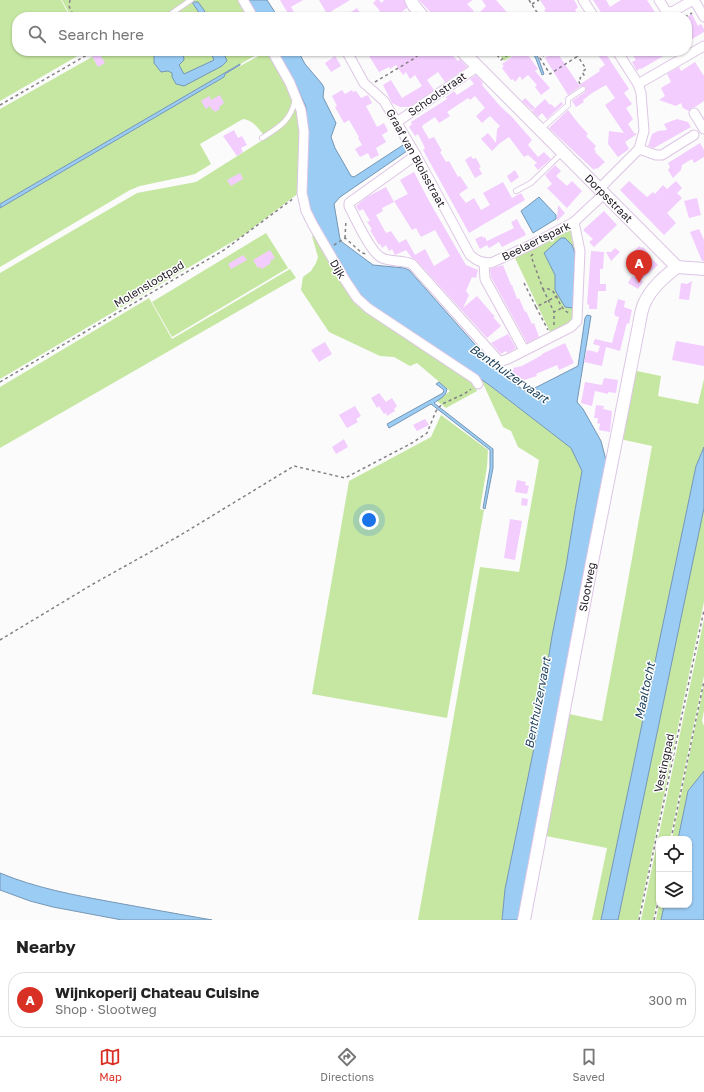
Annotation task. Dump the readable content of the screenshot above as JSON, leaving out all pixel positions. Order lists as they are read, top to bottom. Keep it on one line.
{"streets":{"street":["Schoolstraat","Graaf van Bloisstraat","Dorpsstraat","Beelaertspark","Dijk","Slootweg"],"path":["Molenslootpad","Vestingpad"]},"crossings":[["Schoolstraat","Graaf van Bloisstraat"],["Schoolstraat","Dorpsstraat"],["Graaf van Bloisstraat","Beelaertspark"],["Dorpsstraat","Slootweg"],["Dijk","Molenslootpad"]],"water":["Benthuizervaart","Maaltocht"],"page":{"search":"Search here","pins":"A","heading":"Nearby","list":[{"mark":"A","name":"Wijnkoperij Chateau Cuisine","note":"Shop · Slootweg","value":"300 m"}],"nav":["Map","Directions","Saved"]}}
